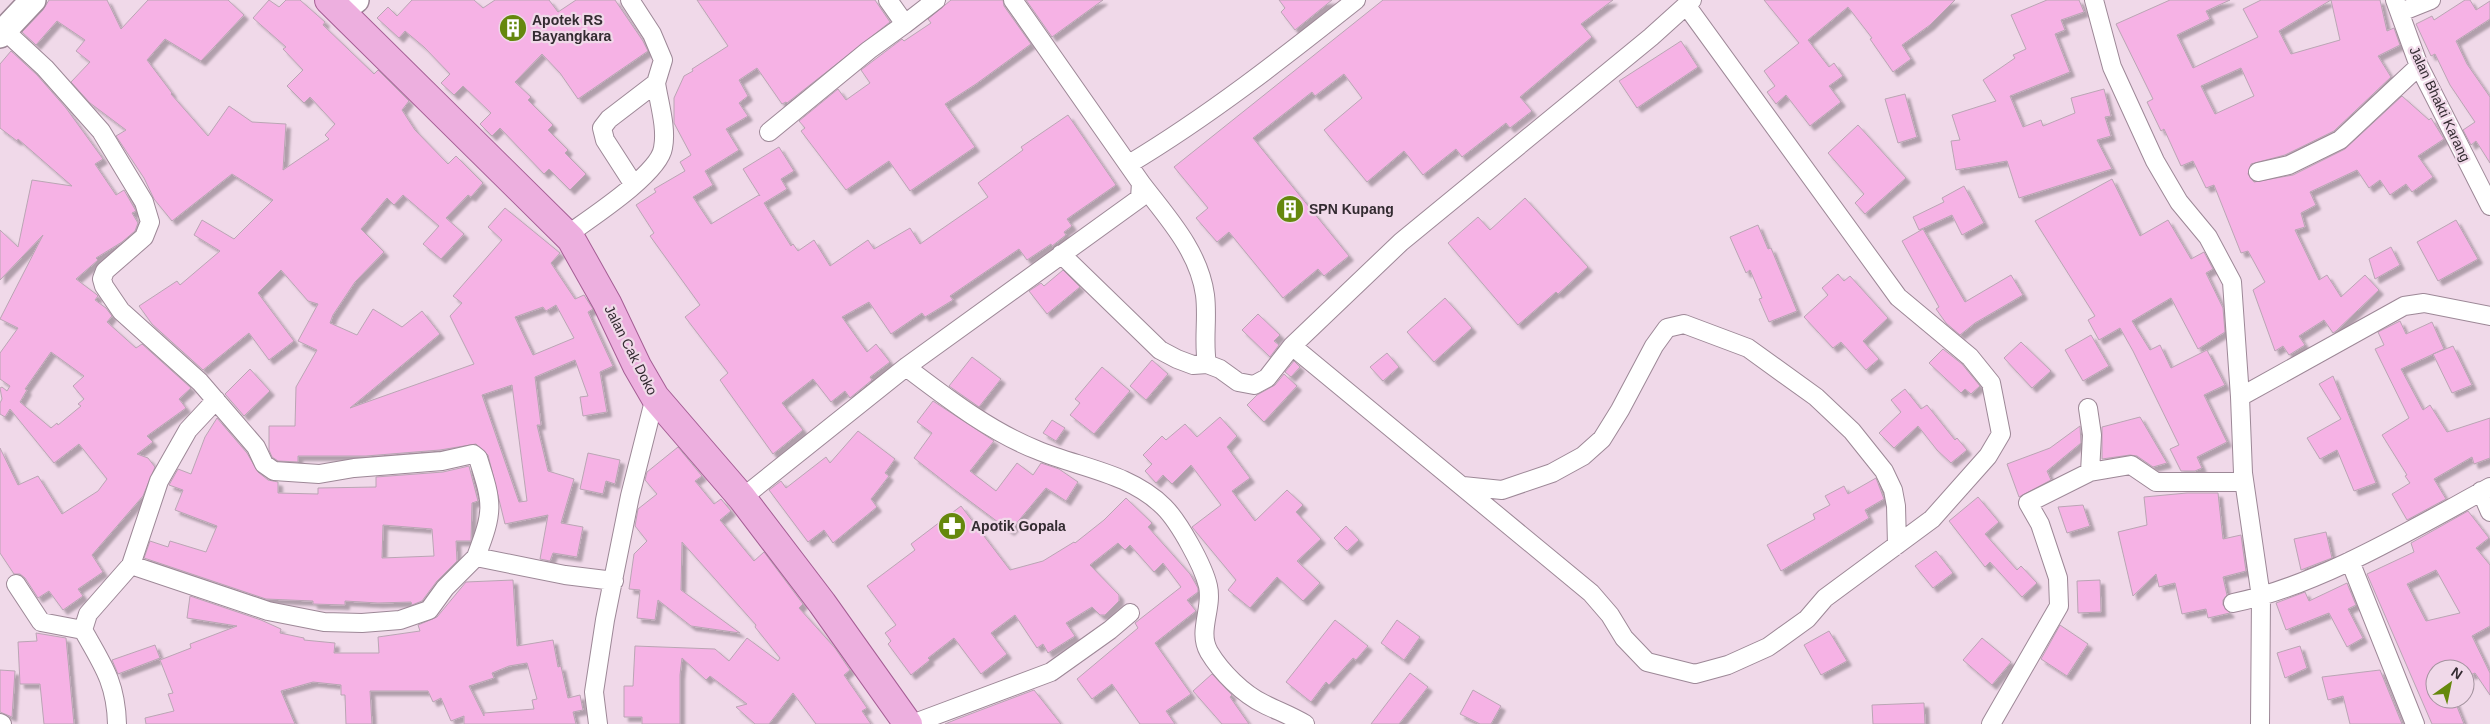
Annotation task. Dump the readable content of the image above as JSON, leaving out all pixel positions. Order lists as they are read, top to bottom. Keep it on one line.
{"streets":{"main road":["Jalan Cak Doko"],"street":["Jalan Bhakti Karang"]},"places":{"building":["Apotek RS Bayangkara","SPN Kupang"],"pharmacy":["Apotik Gopala"]},"north":"top right"}
